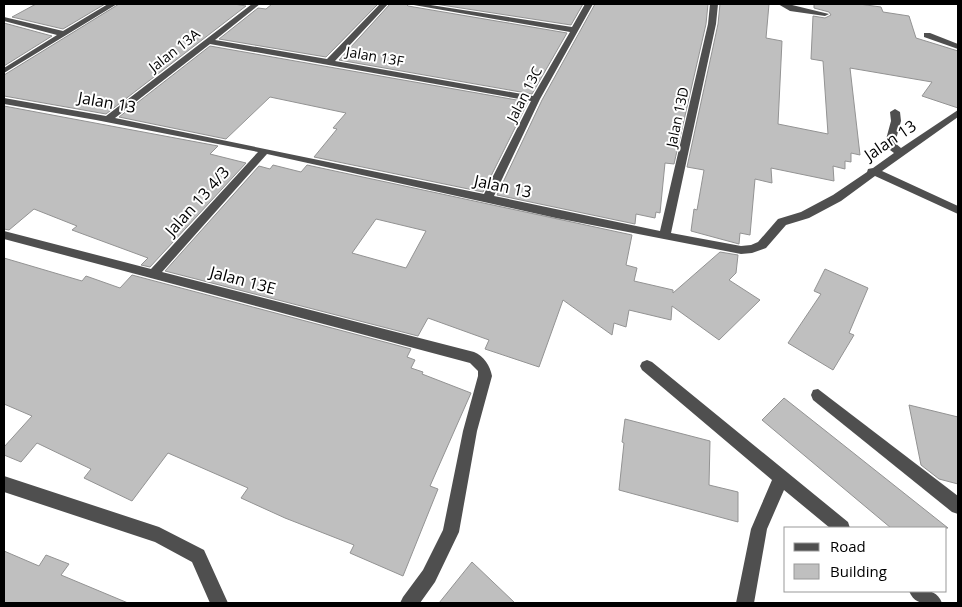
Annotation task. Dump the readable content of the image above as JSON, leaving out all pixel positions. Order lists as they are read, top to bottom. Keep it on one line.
{"streets":{"street":["Jalan 13A","Jalan 13F","Jalan 13C","Jalan 13","Jalan 13D","Jalan 13 4/3","Jalan 13E"]},"crossings":[["Jalan 13A","Jalan 13F"],["Jalan 13A","Jalan 13"],["Jalan 13F","Jalan 13C"],["Jalan 13C","Jalan 13"],["Jalan 13","Jalan 13D"],["Jalan 13","Jalan 13 4/3"],["Jalan 13 4/3","Jalan 13E"]],"legend":["Road","Building"]}
